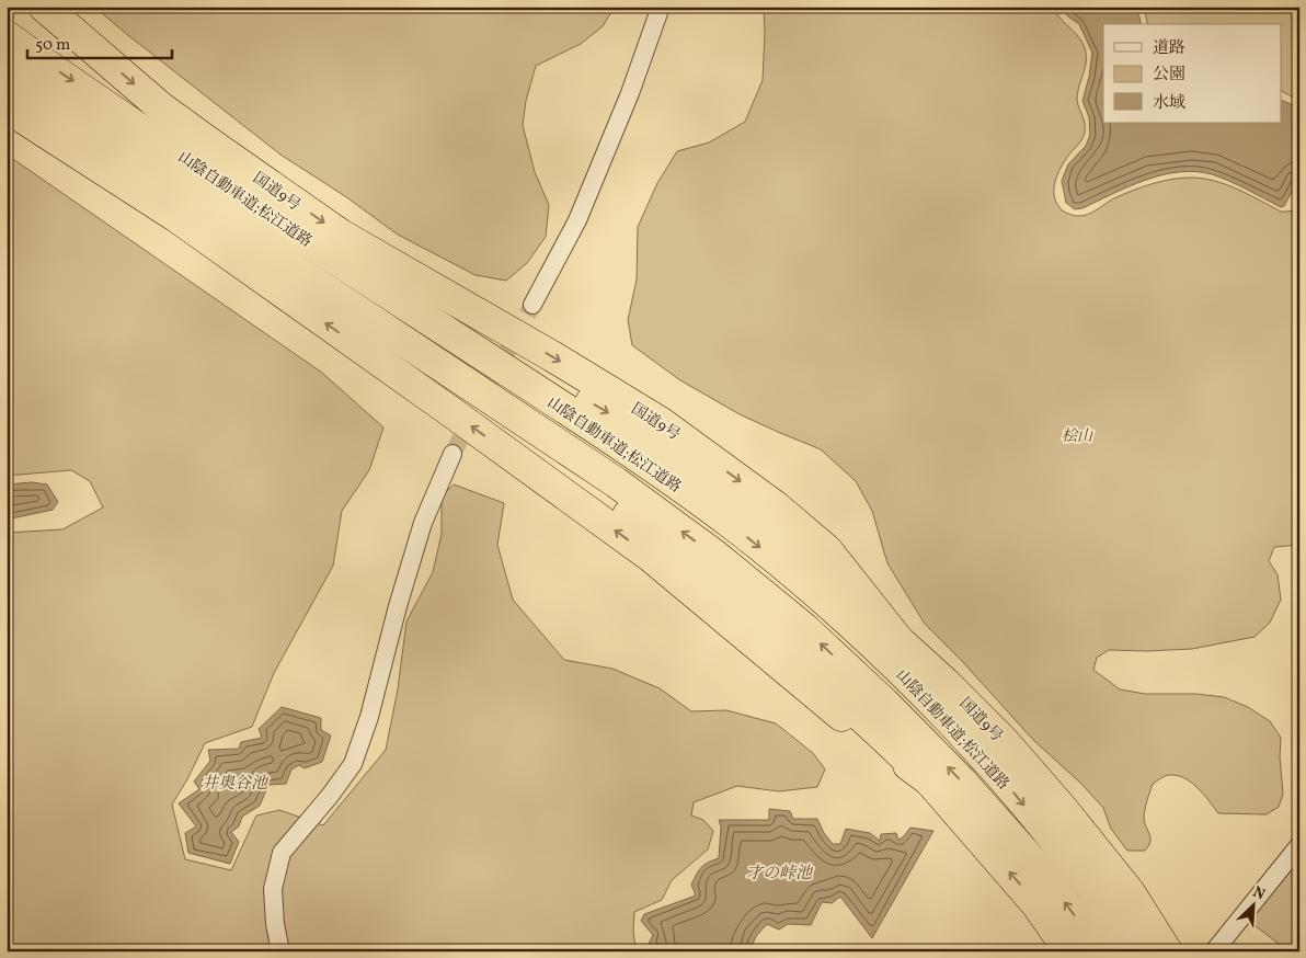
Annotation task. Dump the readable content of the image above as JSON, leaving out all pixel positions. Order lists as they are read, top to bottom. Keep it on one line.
{"streets":{"highway":["国道9号","山陰自動車道;松江道路"]},"water":["井奥谷池","才の峠池"],"parks":["桧山"],"legend":["道路","公園","水域"],"scale_bar":"50 m","north":"top right"}
